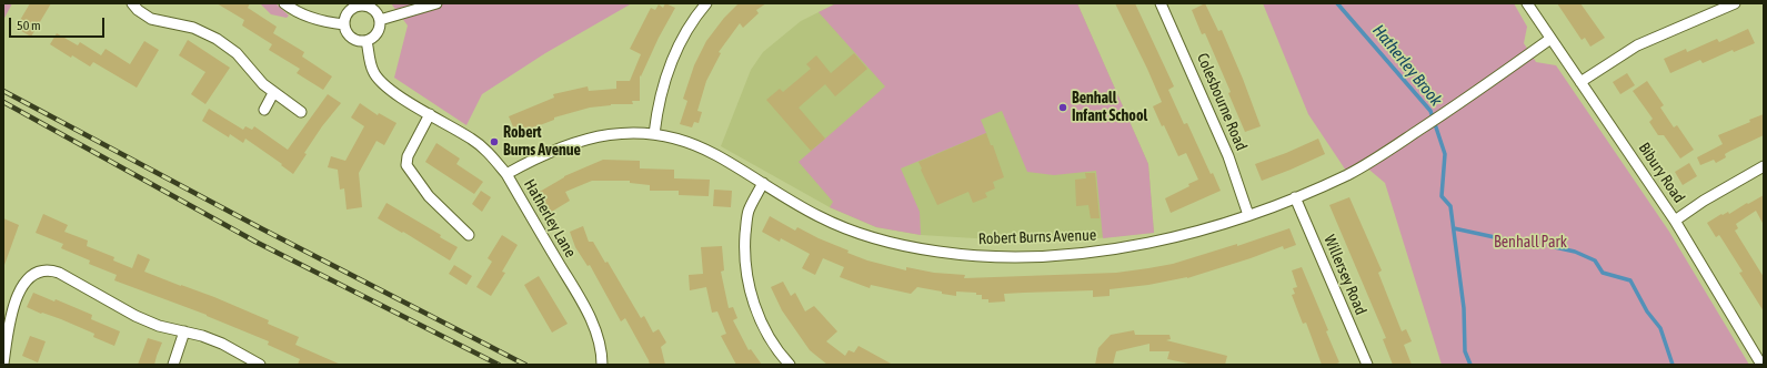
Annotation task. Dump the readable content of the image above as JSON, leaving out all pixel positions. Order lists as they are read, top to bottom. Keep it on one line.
{"streets":{"street":["Colesbourne Road","Bibury Road","Hatherley Lane","Robert Burns Avenue","Willersey Road"]},"crossings":[["Colesbourne Road","Robert Burns Avenue"],["Bibury Road","Robert Burns Avenue"],["Hatherley Lane","Robert Burns Avenue"],["Robert Burns Avenue","Willersey Road"]],"water":["Hatherley Brook"],"parks":["Benhall Park"],"places":["Benhall Infant School","Robert Burns Avenue"],"scale_bar":"50 m"}
